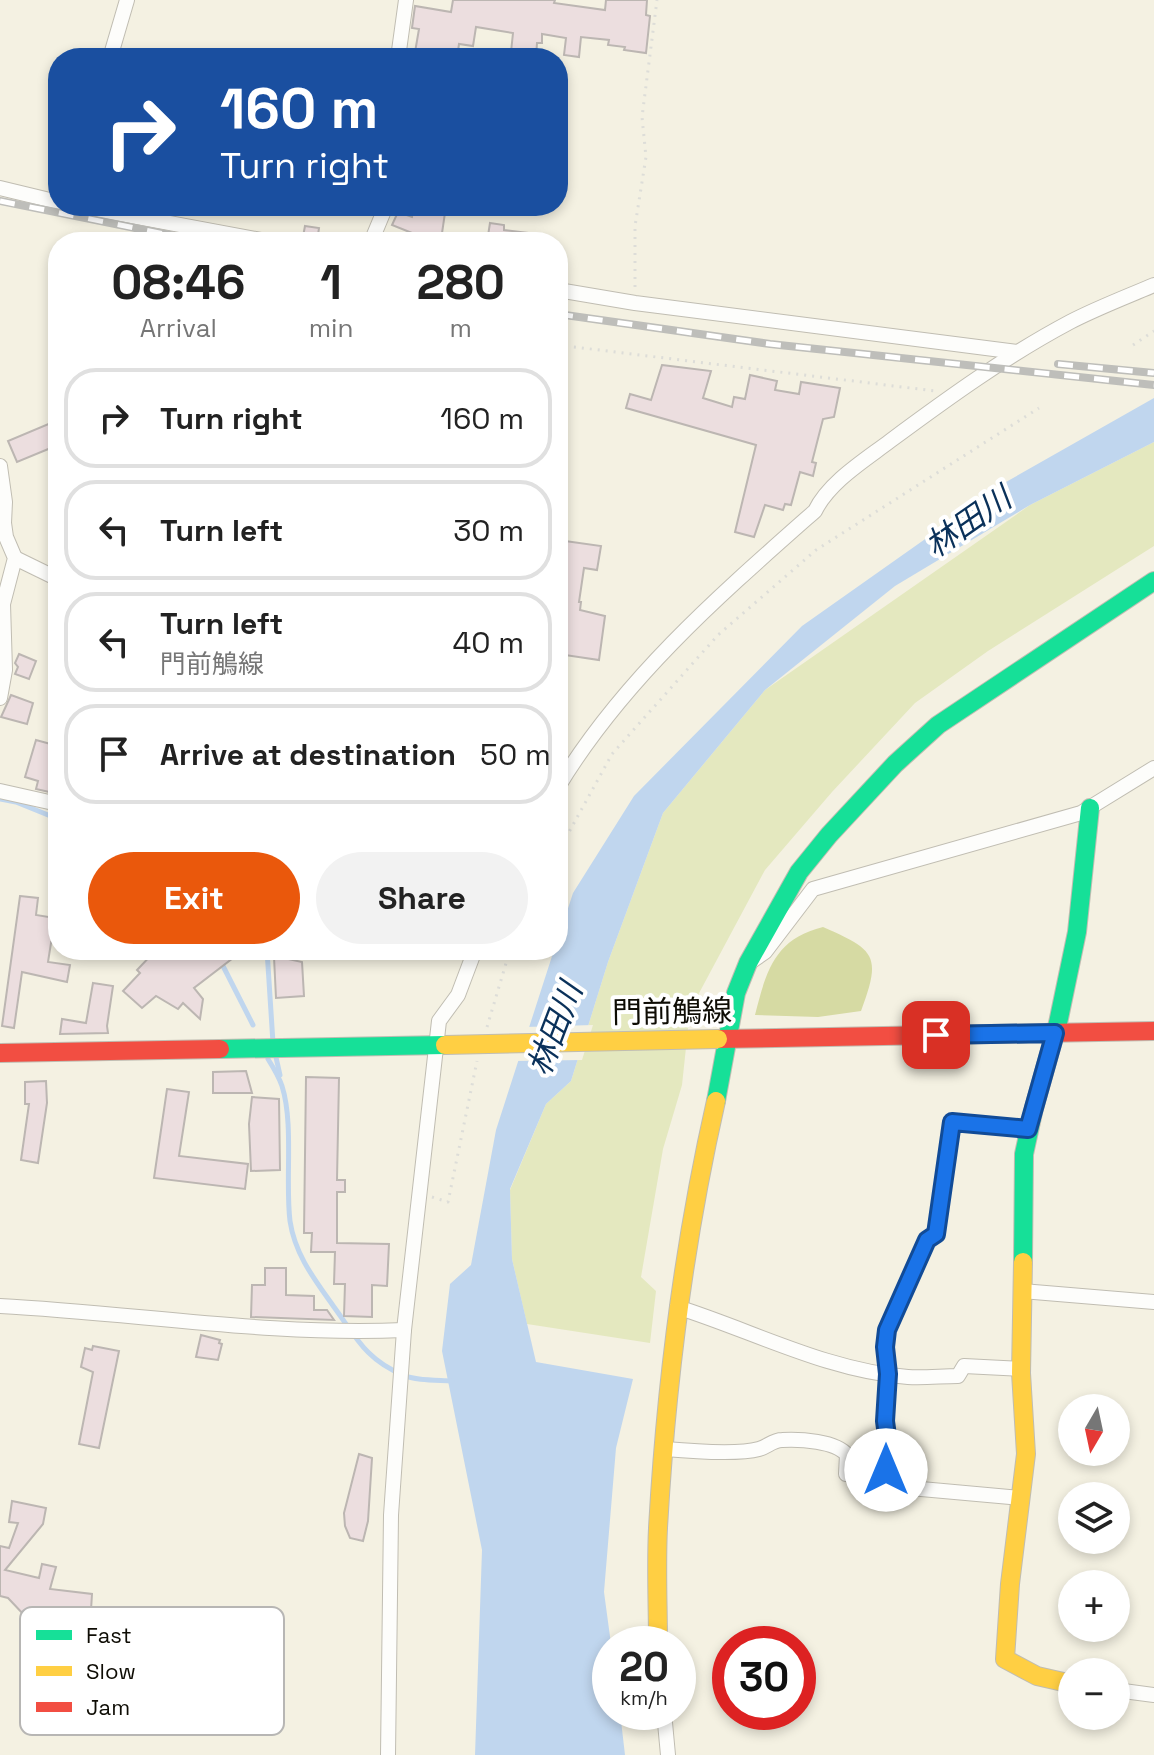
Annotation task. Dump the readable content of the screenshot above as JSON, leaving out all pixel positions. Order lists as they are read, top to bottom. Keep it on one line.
{"streets":{"street":["門前鵤線"]},"water":["林田川"],"legend":["Fast","Slow","Jam"],"north":"bottom","page":{"turn":["160 m","Turn right"],"eta":["08:46","Arrival","1","min","280","m"],"list":[{"name":"Turn right","value":"160 m"},{"name":"Turn left","value":"30 m"},{"name":"Turn left","note":"門前鵤線","value":"40 m"},{"name":"Arrive at destination","value":"50 m"}],"buttons":["Exit","Share"],"map_buttons":["+","−"],"speed":"20 km/h","limit":"30"}}
